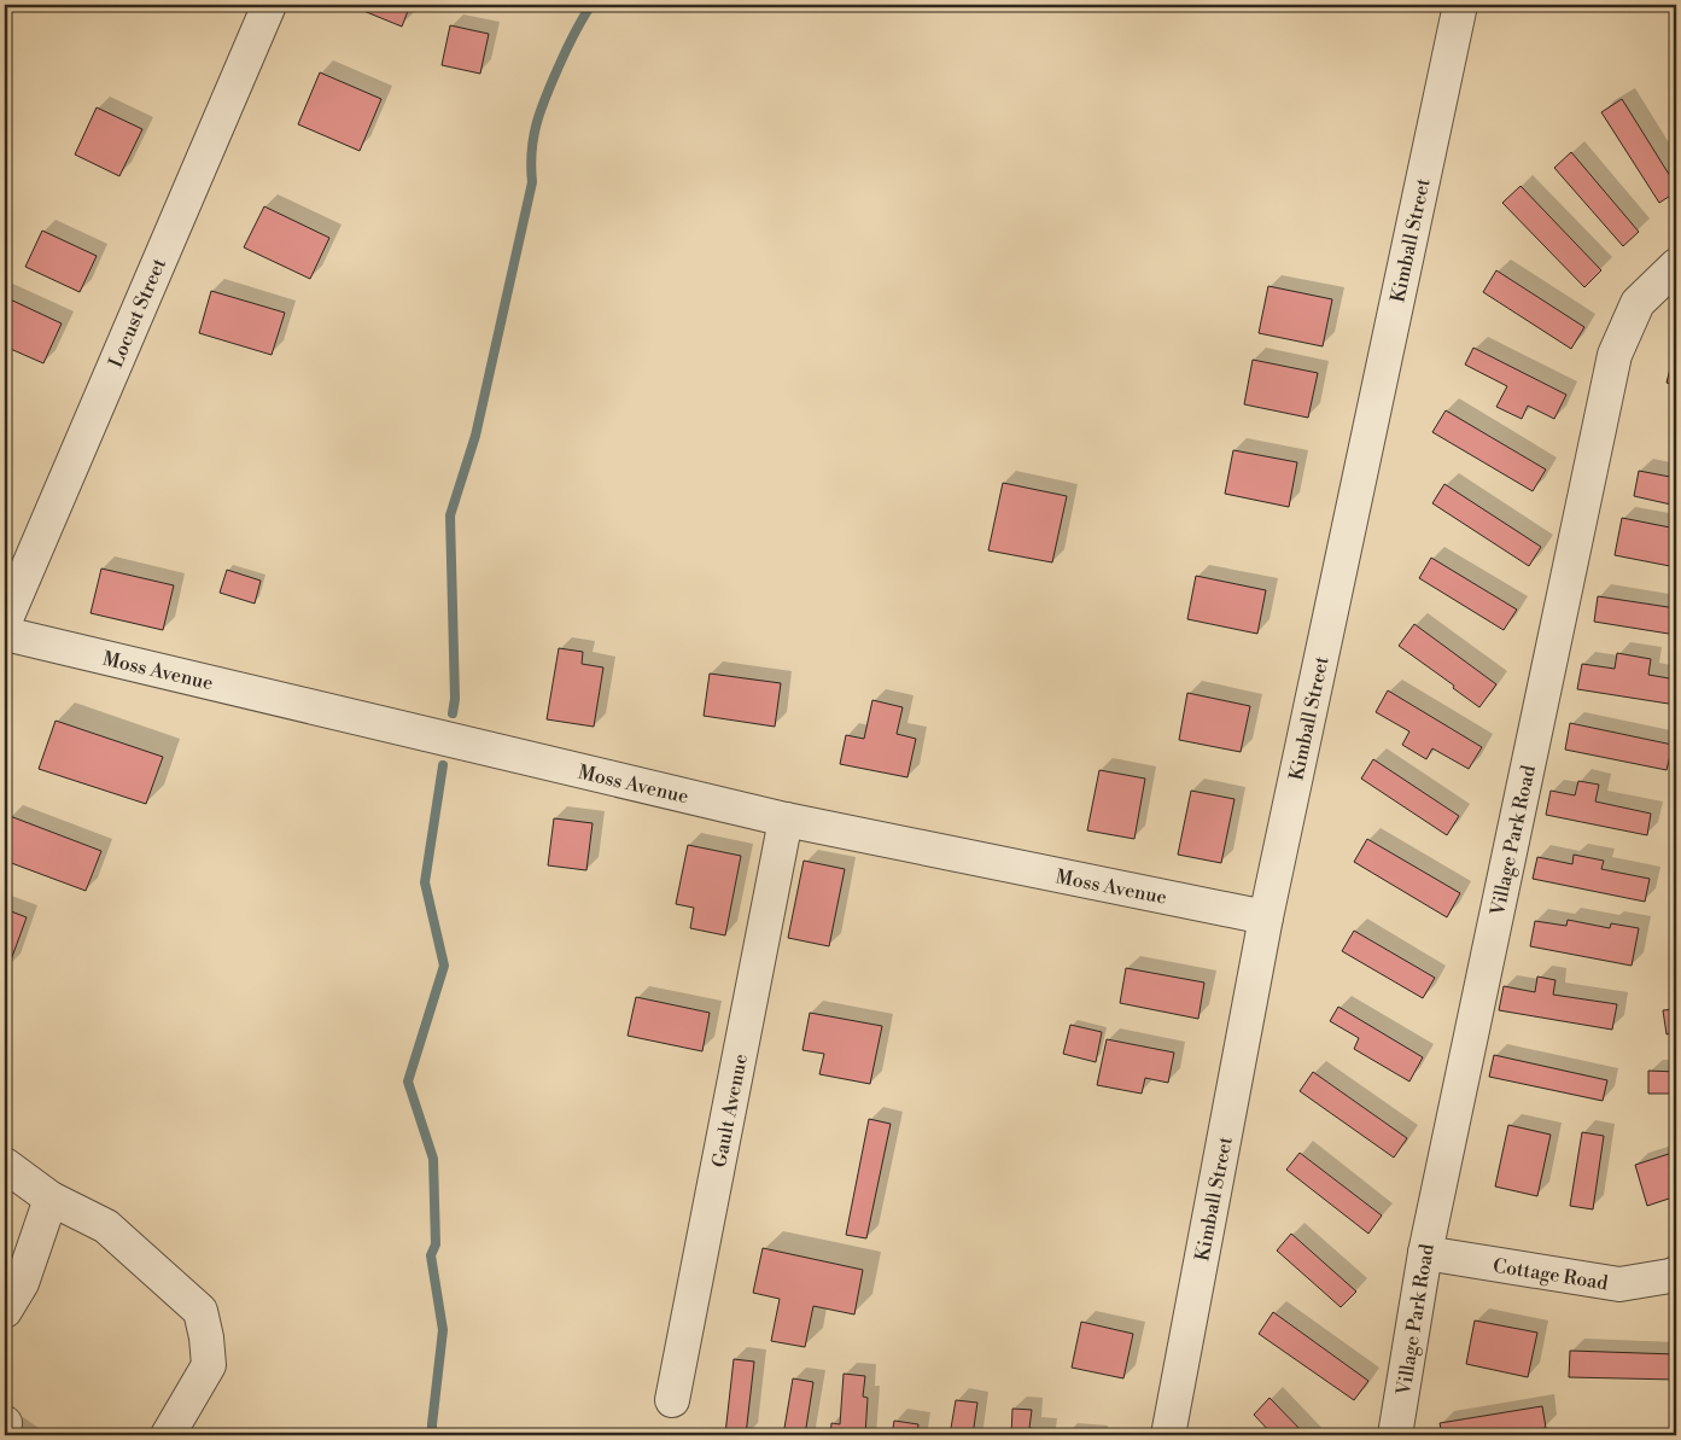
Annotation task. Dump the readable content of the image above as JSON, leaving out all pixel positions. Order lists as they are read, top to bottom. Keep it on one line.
{"streets":{"street":["Kimball Street","Locust Street","Moss Avenue","Village Park Road","Gault Avenue","Cottage Road"]},"crossings":[["Kimball Street","Moss Avenue"],["Moss Avenue","Gault Avenue"],["Village Park Road","Cottage Road"]]}
